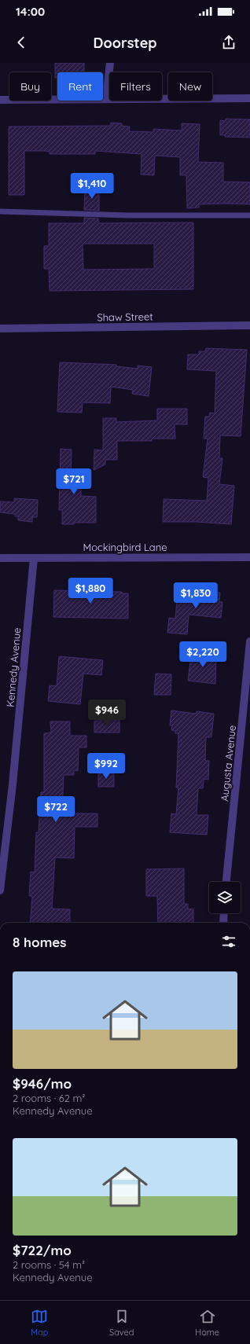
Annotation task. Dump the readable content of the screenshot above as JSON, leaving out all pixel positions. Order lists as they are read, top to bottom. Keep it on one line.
{"streets":{"street":["Shaw Street","Mockingbird Lane","Kennedy Avenue","Augusta Avenue"]},"crossings":[["Mockingbird Lane","Kennedy Avenue"]],"page":{"status":"14:00","header":"Doorstep","chip":["Buy","Rent","Filters","New"],"price":["$1,410","$721","$1,880","$1,830","$2,220","$946","$992","$722"],"heading":"8 homes","list":[{"name":"$946/mo","note":"2 rooms · 62 m² · Kennedy Avenue"},{"name":"$722/mo","note":"2 rooms · 54 m² · Kennedy Avenue"}],"tabs":["Map","Saved","Home"]}}
